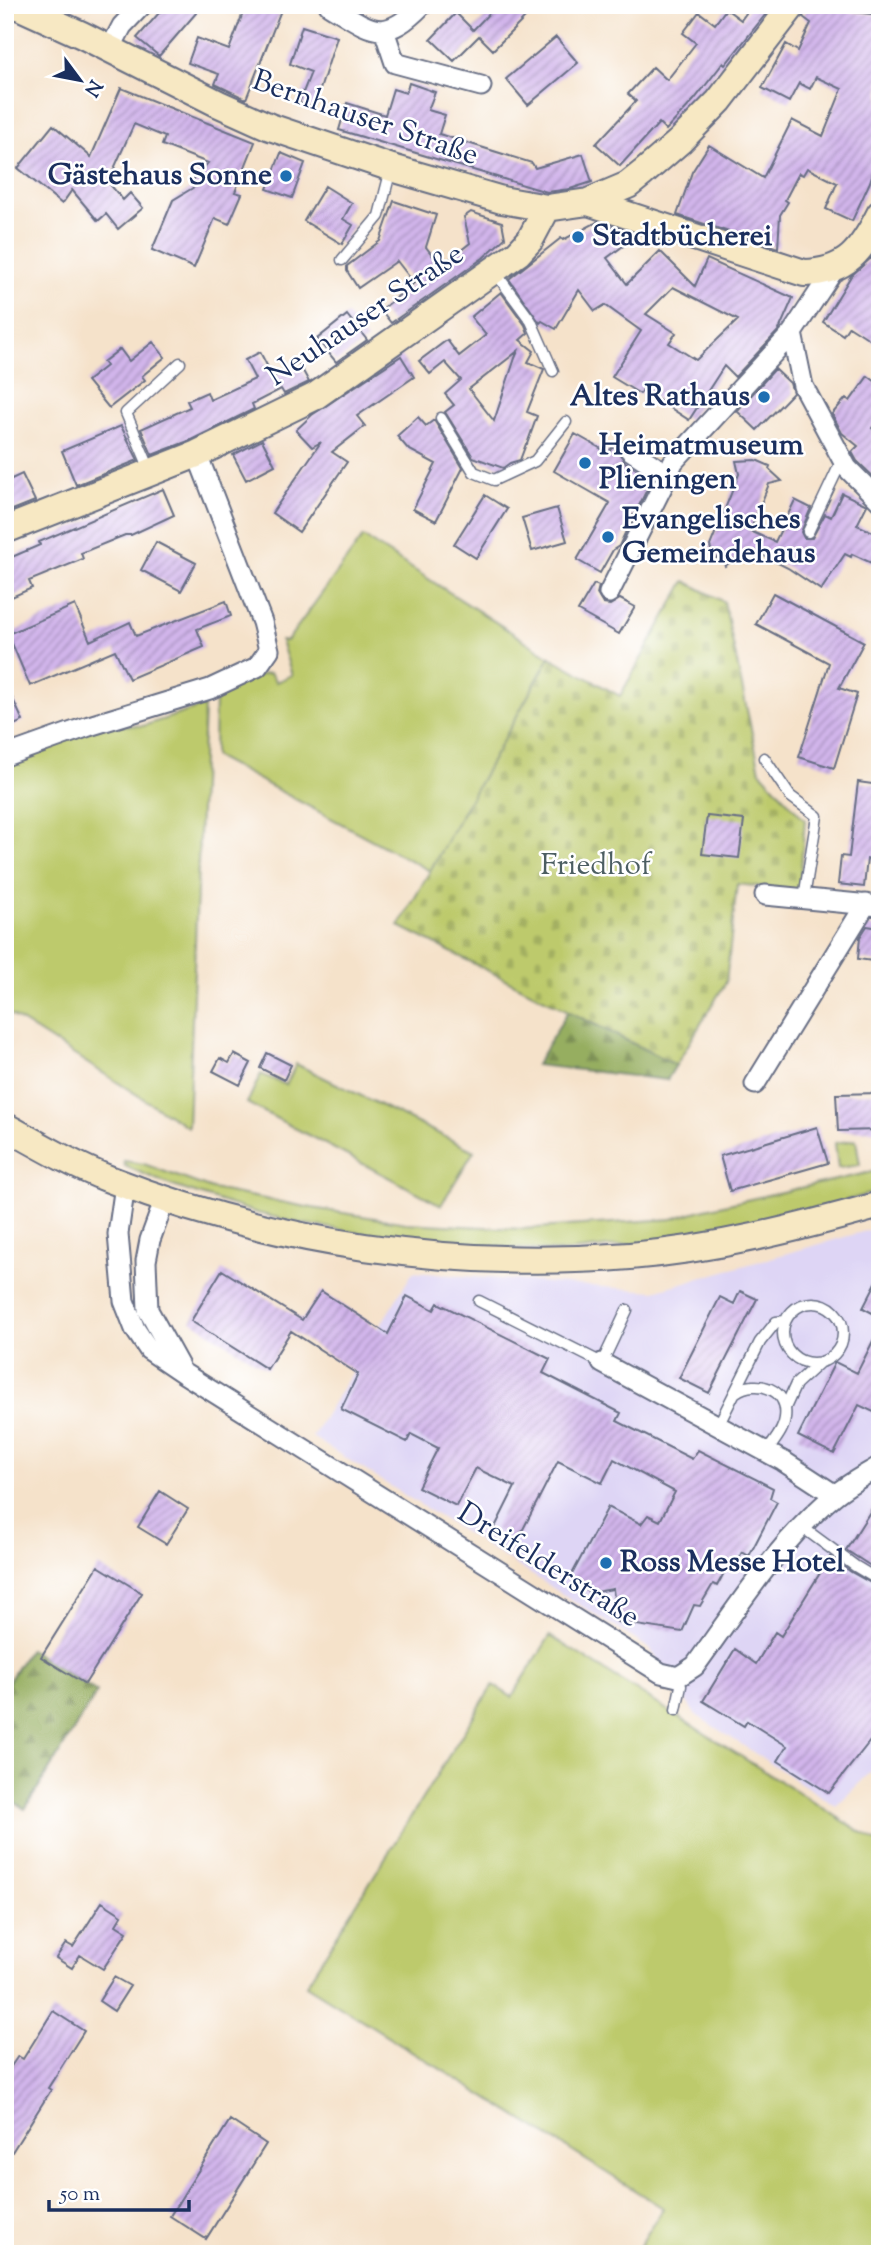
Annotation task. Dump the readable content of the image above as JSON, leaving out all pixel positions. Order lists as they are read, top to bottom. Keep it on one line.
{"streets":{"main road":["Bernhauser Straße","Neuhauser Straße"],"street":["Dreifelderstraße"]},"crossings":[["Bernhauser Straße","Neuhauser Straße"]],"parks":["Friedhof"],"places":["Gästehaus Sonne","Stadtbücherei","Altes Rathaus","Heimatmuseum Plieningen","Evangelisches Gemeindehaus","Ross Messe Hotel"],"scale_bar":"50 m","north":"bottom right"}
